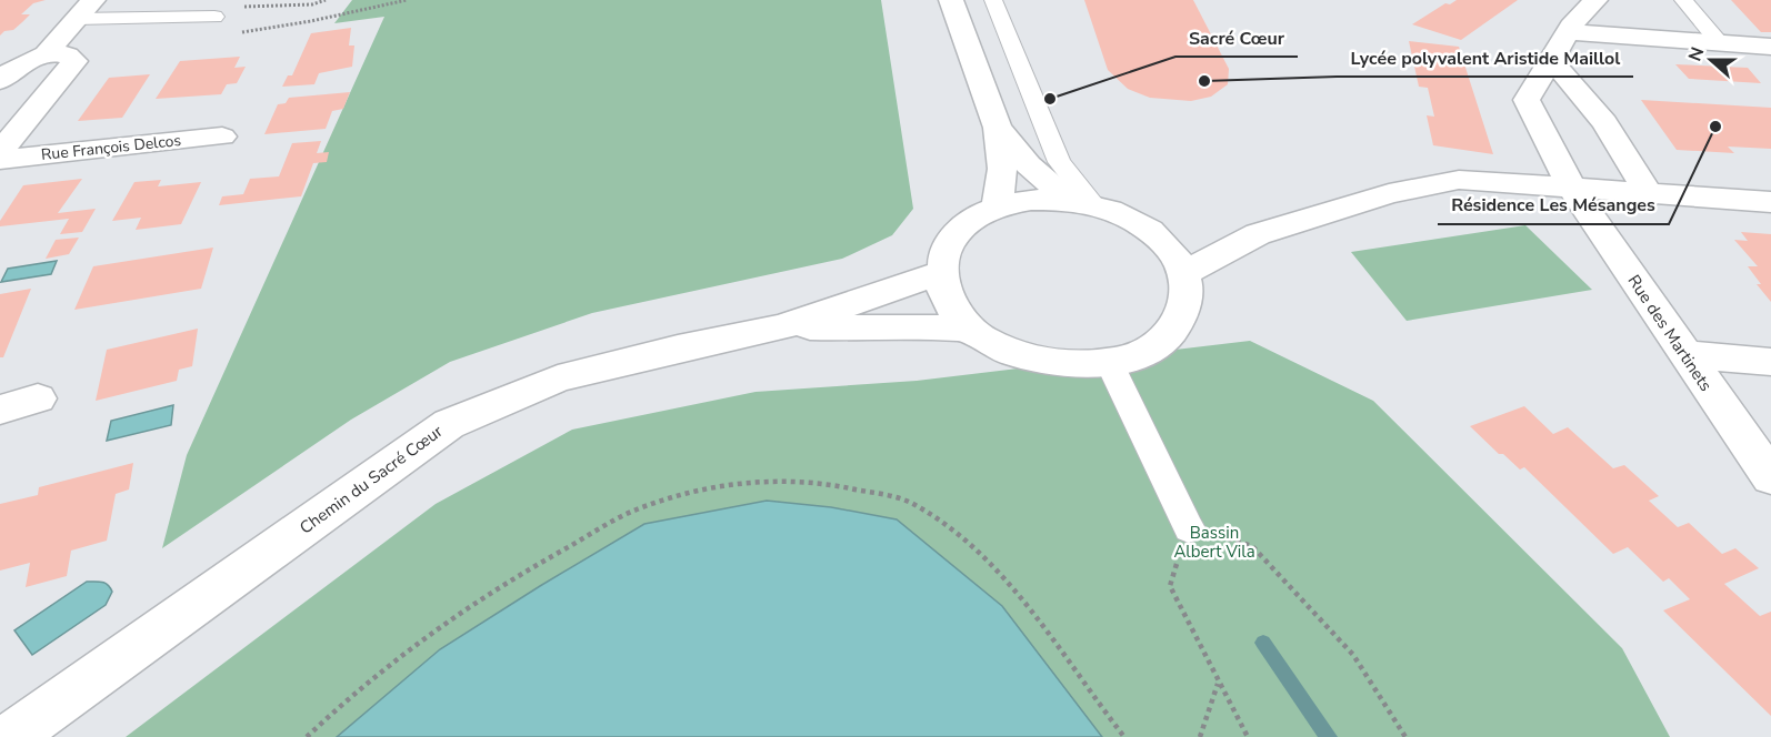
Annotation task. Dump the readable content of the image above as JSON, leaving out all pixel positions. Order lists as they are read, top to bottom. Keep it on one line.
{"streets":{"street":["Rue François Delcos","Rue des Martinets","Chemin du Sacré Cœur"]},"parks":["Bassin Albert Vila"],"places":["Lycée polyvalent Aristide Maillol","Sacré Cœur","Résidence Les Mésanges"],"north":"left"}
